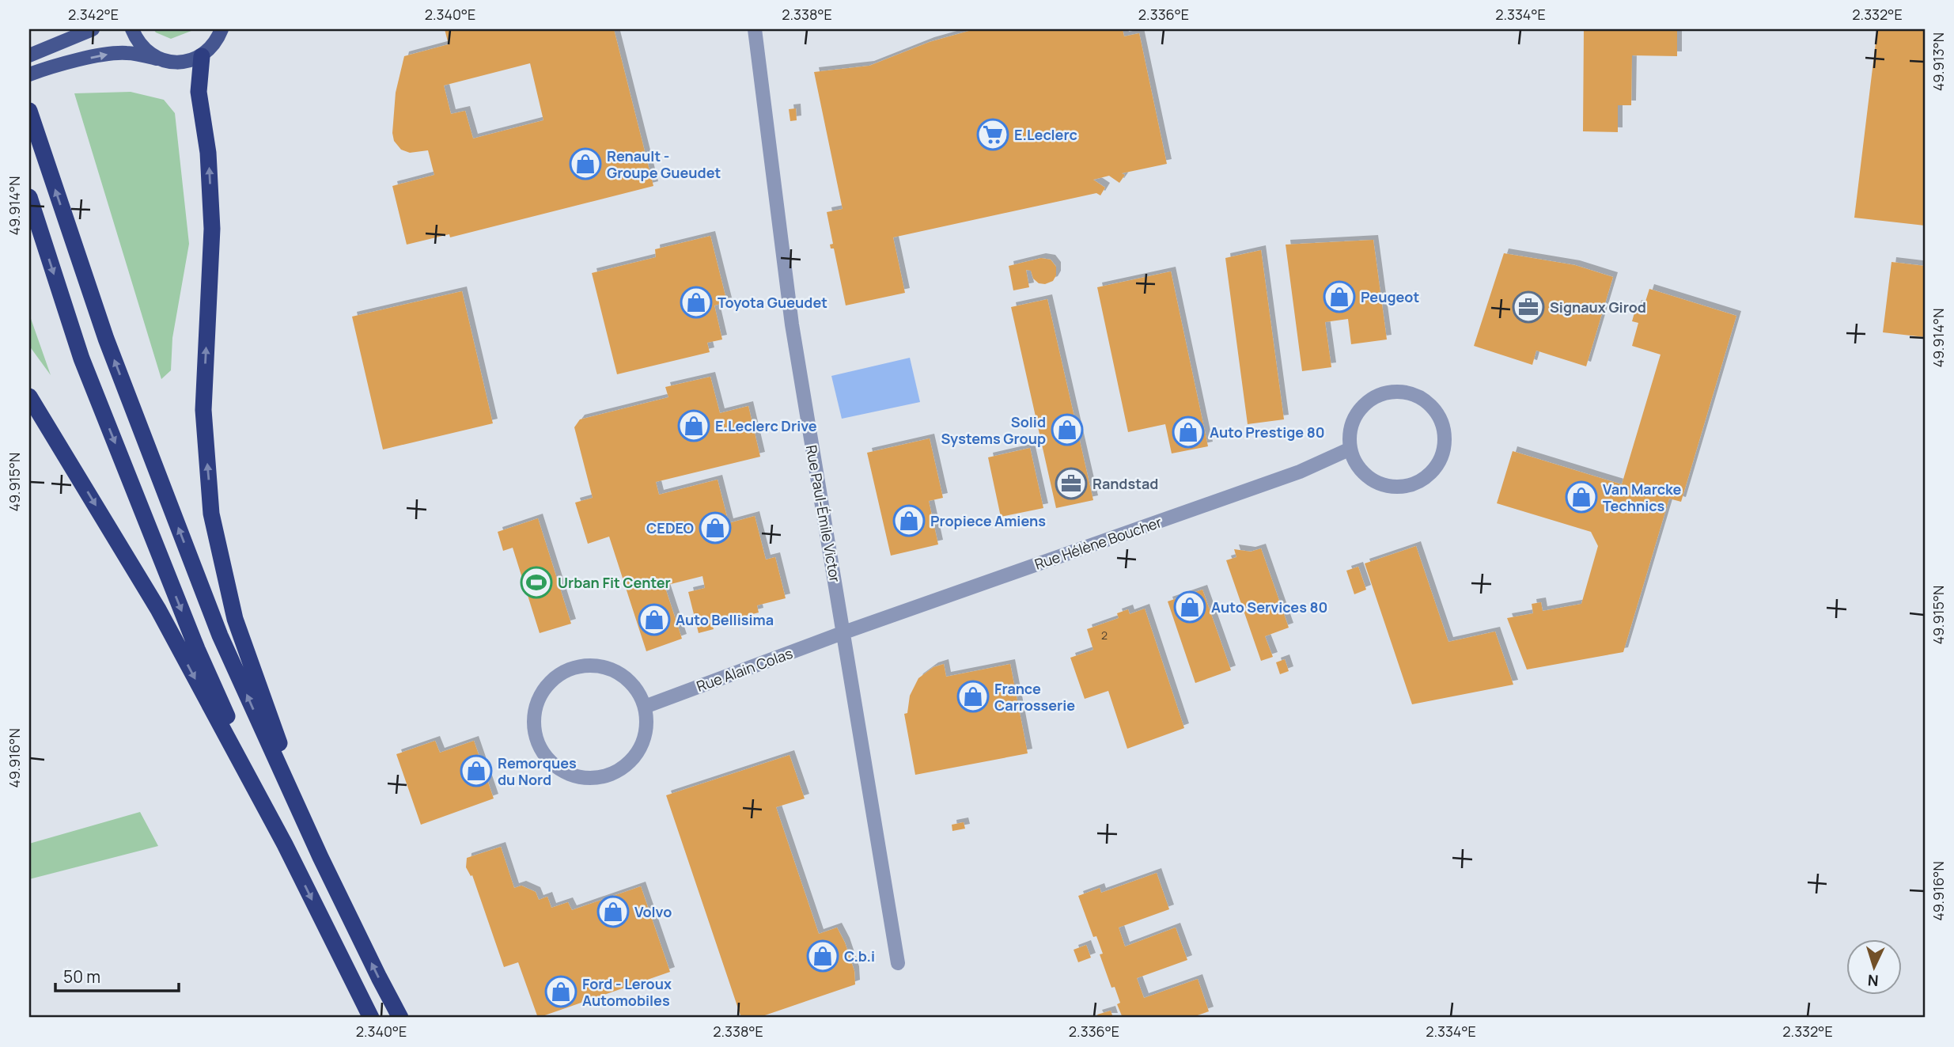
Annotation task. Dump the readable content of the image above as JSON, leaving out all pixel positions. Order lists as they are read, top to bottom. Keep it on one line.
{"streets":{"street":["Rue Paul-Émile Victor","Rue Hélène Boucher","Rue Alain Colas"]},"crossings":[["Rue Paul-Émile Victor","Rue Hélène Boucher"],["Rue Paul-Émile Victor","Rue Alain Colas"],["Rue Hélène Boucher","Rue Alain Colas"]],"places":{"supermarket":["E.Leclerc"],"shop":["Renault - Groupe Gueudet","Peugeot","Toyota Gueudet","E.Leclerc Drive","Solid Systems Group","Auto Prestige 80","Van Marcke Technics","Propiece Amiens","CEDEO","Auto Services 80","Auto Bellisima","France Carrosserie","Remorques du Nord","Volvo","C.b.i","Ford - Leroux Automobiles"],"office":["Signaux Girod","Randstad"],"sports":["Urban Fit Center"]},"house_numbers":["2"],"scale_bar":"50 m","north":"bottom","coordinates":["2.342°E","2.340°E","2.338°E","2.336°E","2.334°E","2.332°E","49.913°N","49.914°N","49.915°N","49.916°N"]}
